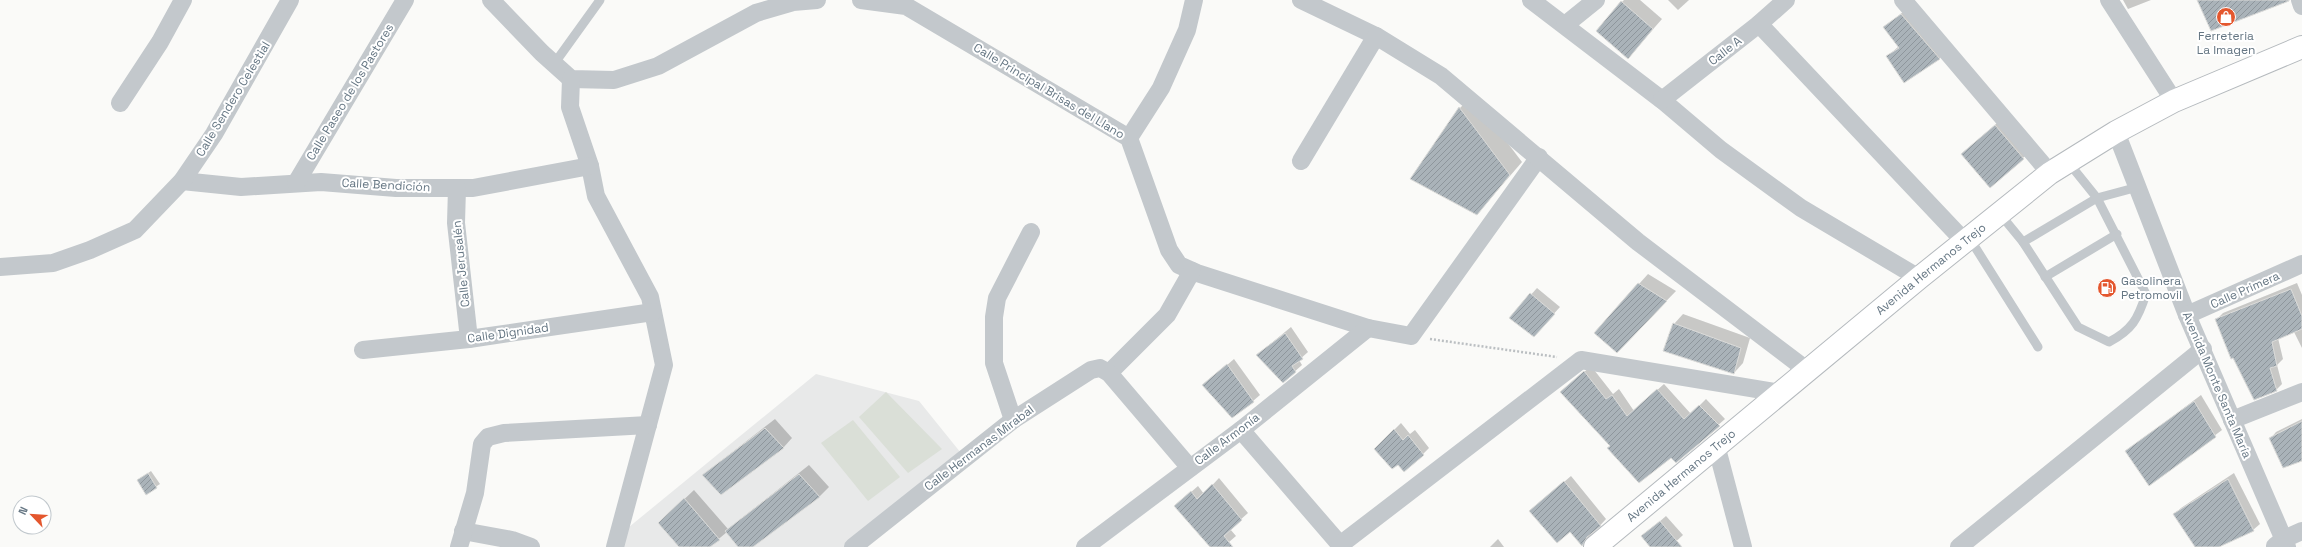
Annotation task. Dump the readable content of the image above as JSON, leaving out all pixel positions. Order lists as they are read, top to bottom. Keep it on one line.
{"streets":{"main road":["Avenida Hermanos Trejo"],"street":["Calle A","Calle Principal Brisas del Llano","Calle Paseo de los Pastores","Calle Sendero Celestial","Calle Bendición","Calle Jerusalén","Calle Primera","Calle Dignidad","Avenida Monte Santa María","Calle Armonía","Calle Hermanas Mirabal"]},"crossings":[["Calle Principal Brisas del Llano","Calle Armonía"],["Calle Paseo de los Pastores","Calle Bendición"],["Calle Sendero Celestial","Calle Bendición"],["Calle Bendición","Calle Jerusalén"],["Calle Jerusalén","Calle Dignidad"],["Avenida Hermanos Trejo","Avenida Monte Santa María"],["Calle Primera","Avenida Monte Santa María"]],"places":{"shop":["Ferreteria La Imagen"],"fuel station":["Gasolinera Petromovil"]},"north":"top left"}
